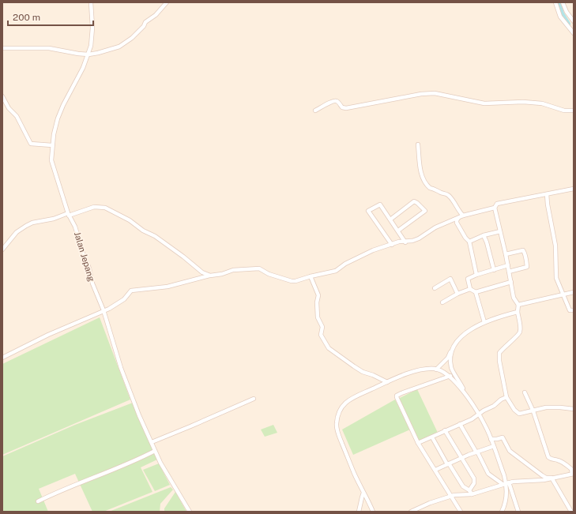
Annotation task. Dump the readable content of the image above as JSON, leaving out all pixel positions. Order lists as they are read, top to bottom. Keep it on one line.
{"streets":{"street":["Jalan Jepang"]},"scale_bar":"200 m"}
